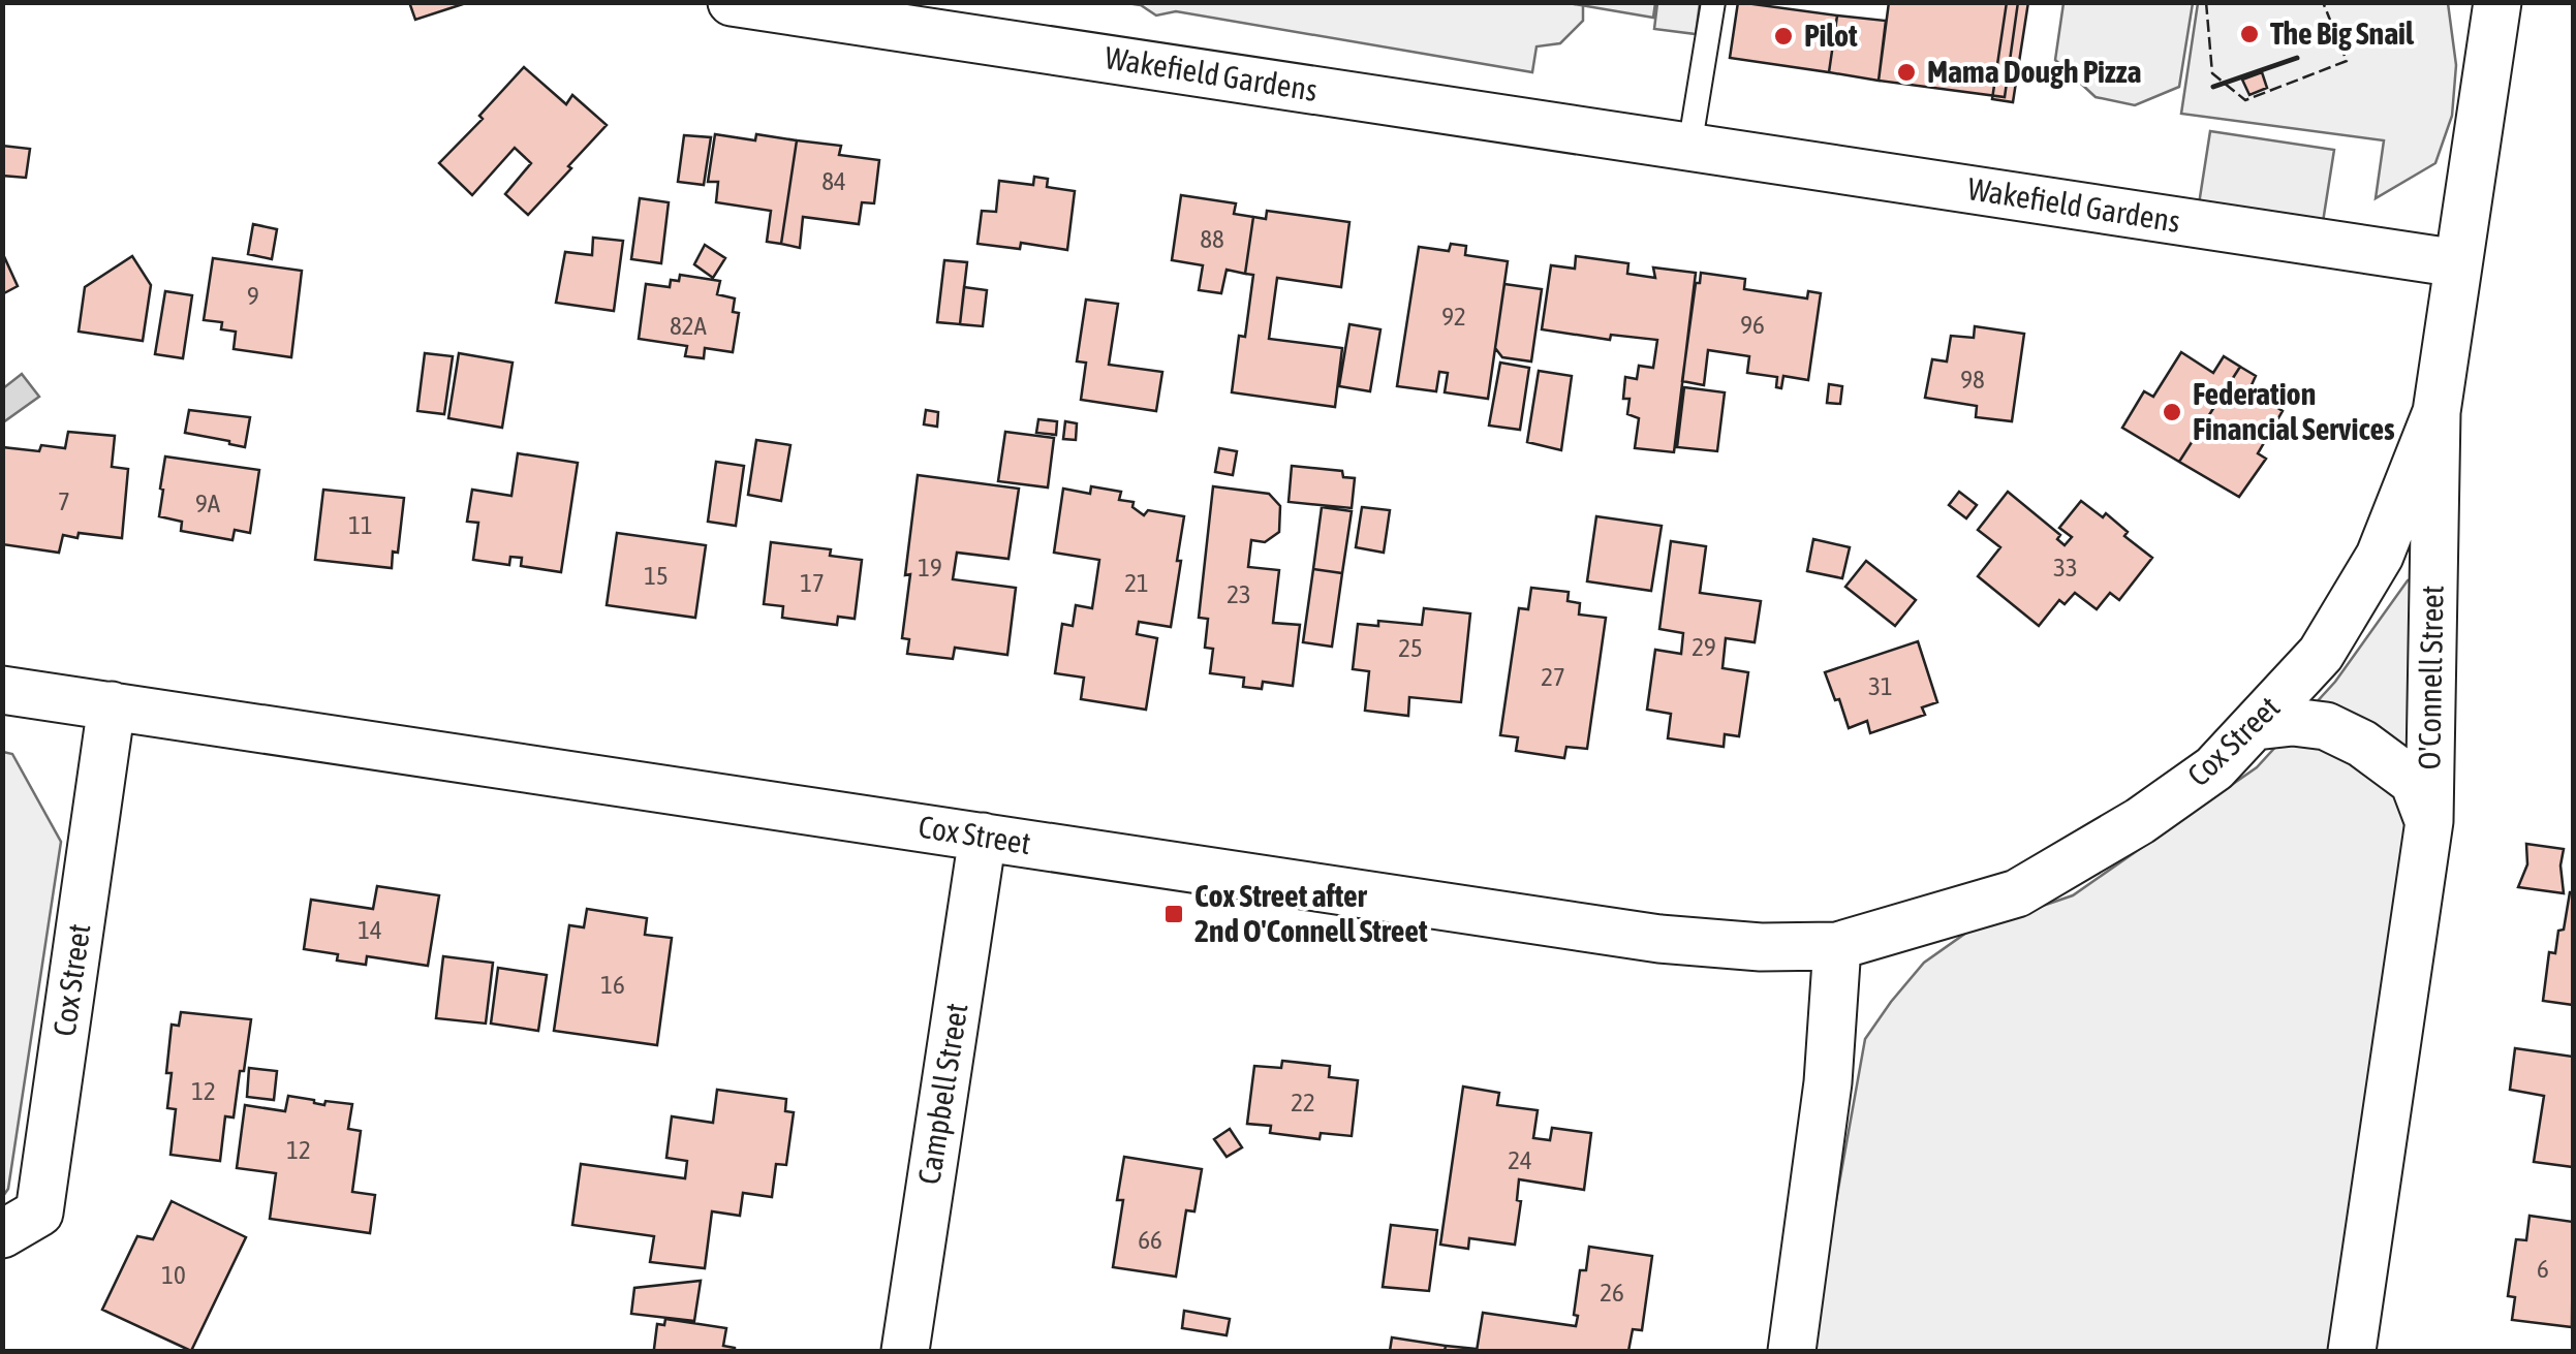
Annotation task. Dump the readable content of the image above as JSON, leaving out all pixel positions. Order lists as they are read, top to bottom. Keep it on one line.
{"streets":{"street":["Wakefield Gardens","O'Connell Street","Cox Street","Campbell Street"]},"crossings":[["Wakefield Gardens","O'Connell Street"],["O'Connell Street","Cox Street"],["Cox Street","Campbell Street"]],"places":{"other":["The Big Snail","Pilot","Mama Dough Pizza","Federation Financial Services"],"transit":["Cox Street after 2nd O'Connell Street"]},"house_numbers":["84","88","9","92","96","82A","98","7","9A","11","19","33","15","17","21","23","29","25","27","31","14","16","12","22","12","24","66","6","10","26"]}
